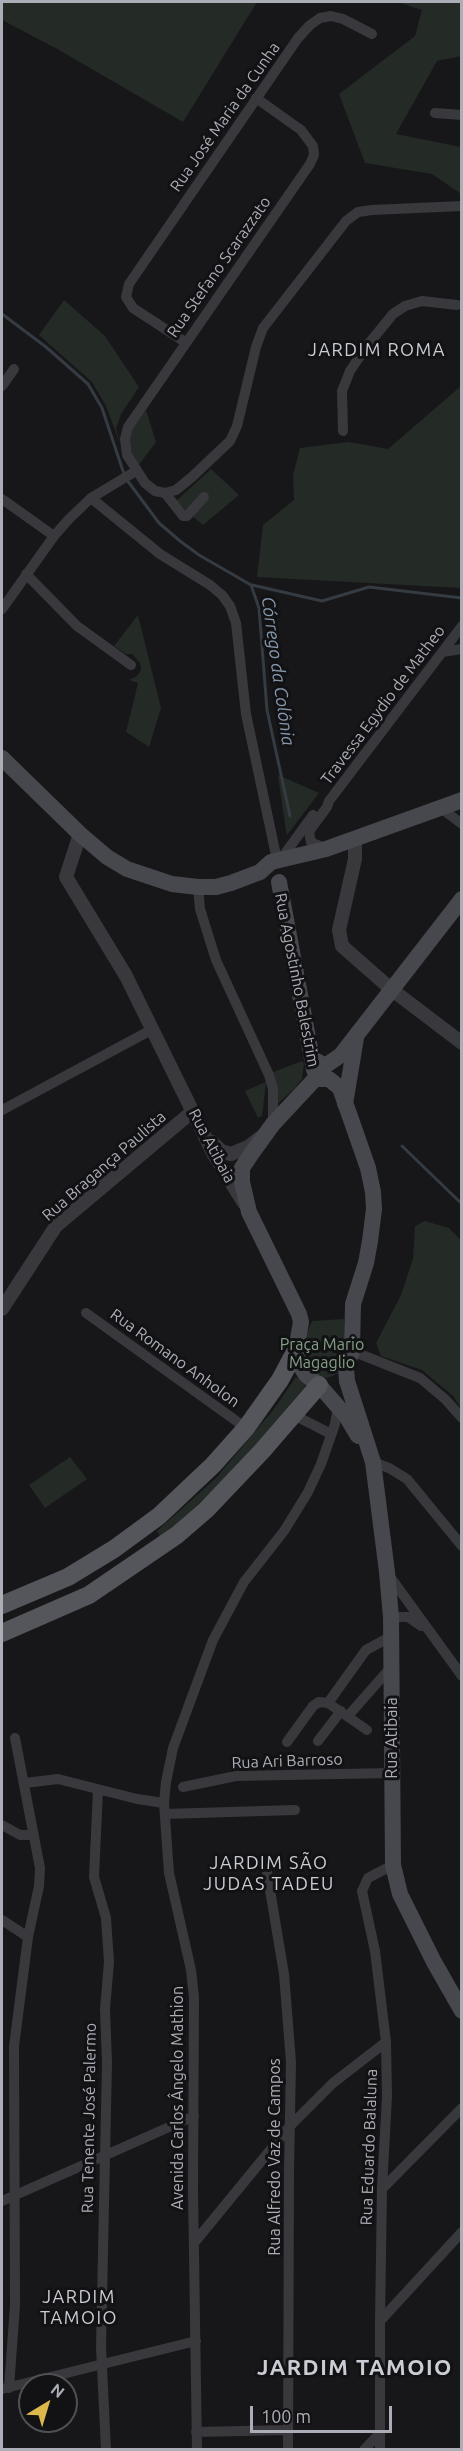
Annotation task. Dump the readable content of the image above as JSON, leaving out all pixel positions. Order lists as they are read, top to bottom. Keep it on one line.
{"streets":{"main road":["Rua Agostinho Balestrim","Rua Atibaia"],"street":["Rua José Maria da Cunha","Rua Stefano Scarazzato","Travessa Egydio de Matheo","Rua Bragança Paulista","Rua Romano Anholon","Rua Ari Barroso","Avenida Carlos Ângelo Mathion","Rua Tenente José Palermo","Rua Eduardo Balaluna","Rua Alfredo Vaz de Campos"]},"crossings":[["Rua José Maria da Cunha","Rua Stefano Scarazzato"],["Rua Atibaia","Rua Bragança Paulista"],["Rua Atibaia","Rua Ari Barroso"],["Rua Atibaia","Avenida Carlos Ângelo Mathion"],["Rua Atibaia","Rua Eduardo Balaluna"]],"districts":["JARDIM ROMA","JARDIM SÃO JUDAS TADEU","JARDIM TAMOIO","JARDIM TAMOIO"],"water":["Córrego da Colônia"],"parks":["Praça Mario Magaglio"],"scale_bar":"100 m","north":"top right"}
